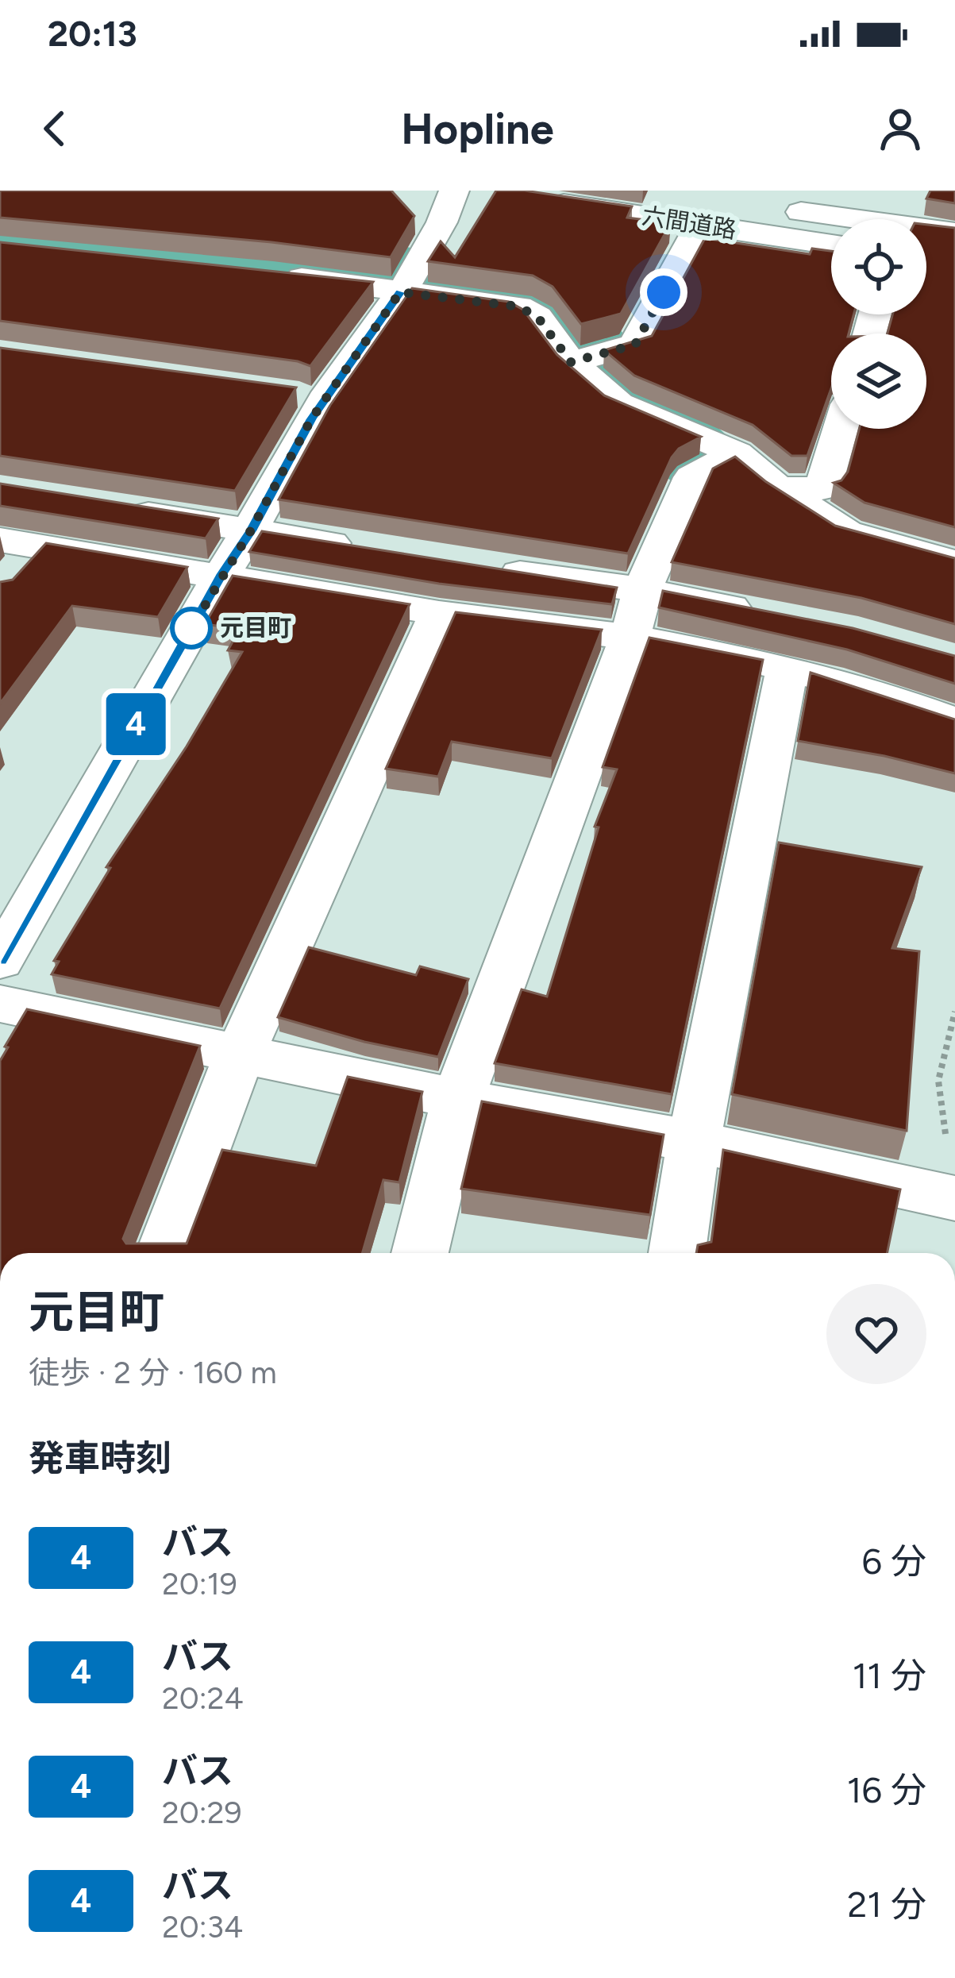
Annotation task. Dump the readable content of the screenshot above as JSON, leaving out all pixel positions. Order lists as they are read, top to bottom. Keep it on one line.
{"streets":{"street":["六間道路"]},"places":["元目町"],"lines":["bus line 4"],"page":{"status":"20:13","header":"Hopline","on_map":"4","heading":[["元目町","徒歩 · 2 分 · 160 m"],"発車時刻"],"list":[{"mark":"4","name":"バス","note":"20:19","value":"6 分"},{"mark":"4","name":"バス","note":"20:24","value":"11 分"},{"mark":"4","name":"バス","note":"20:29","value":"16 分"},{"mark":"4","name":"バス","note":"20:34","value":"21 分"}]}}
